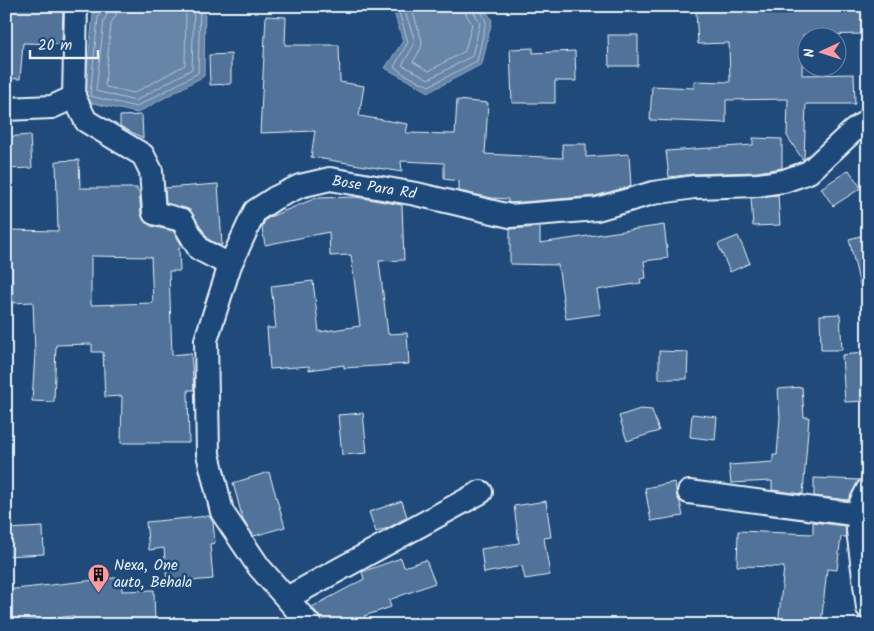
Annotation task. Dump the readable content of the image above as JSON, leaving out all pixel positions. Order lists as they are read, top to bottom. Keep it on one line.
{"streets":{"street":["Bose Para Rd"]},"places":{"building":["Nexa, One auto, Behala"]},"scale_bar":"20 m","north":"left"}
